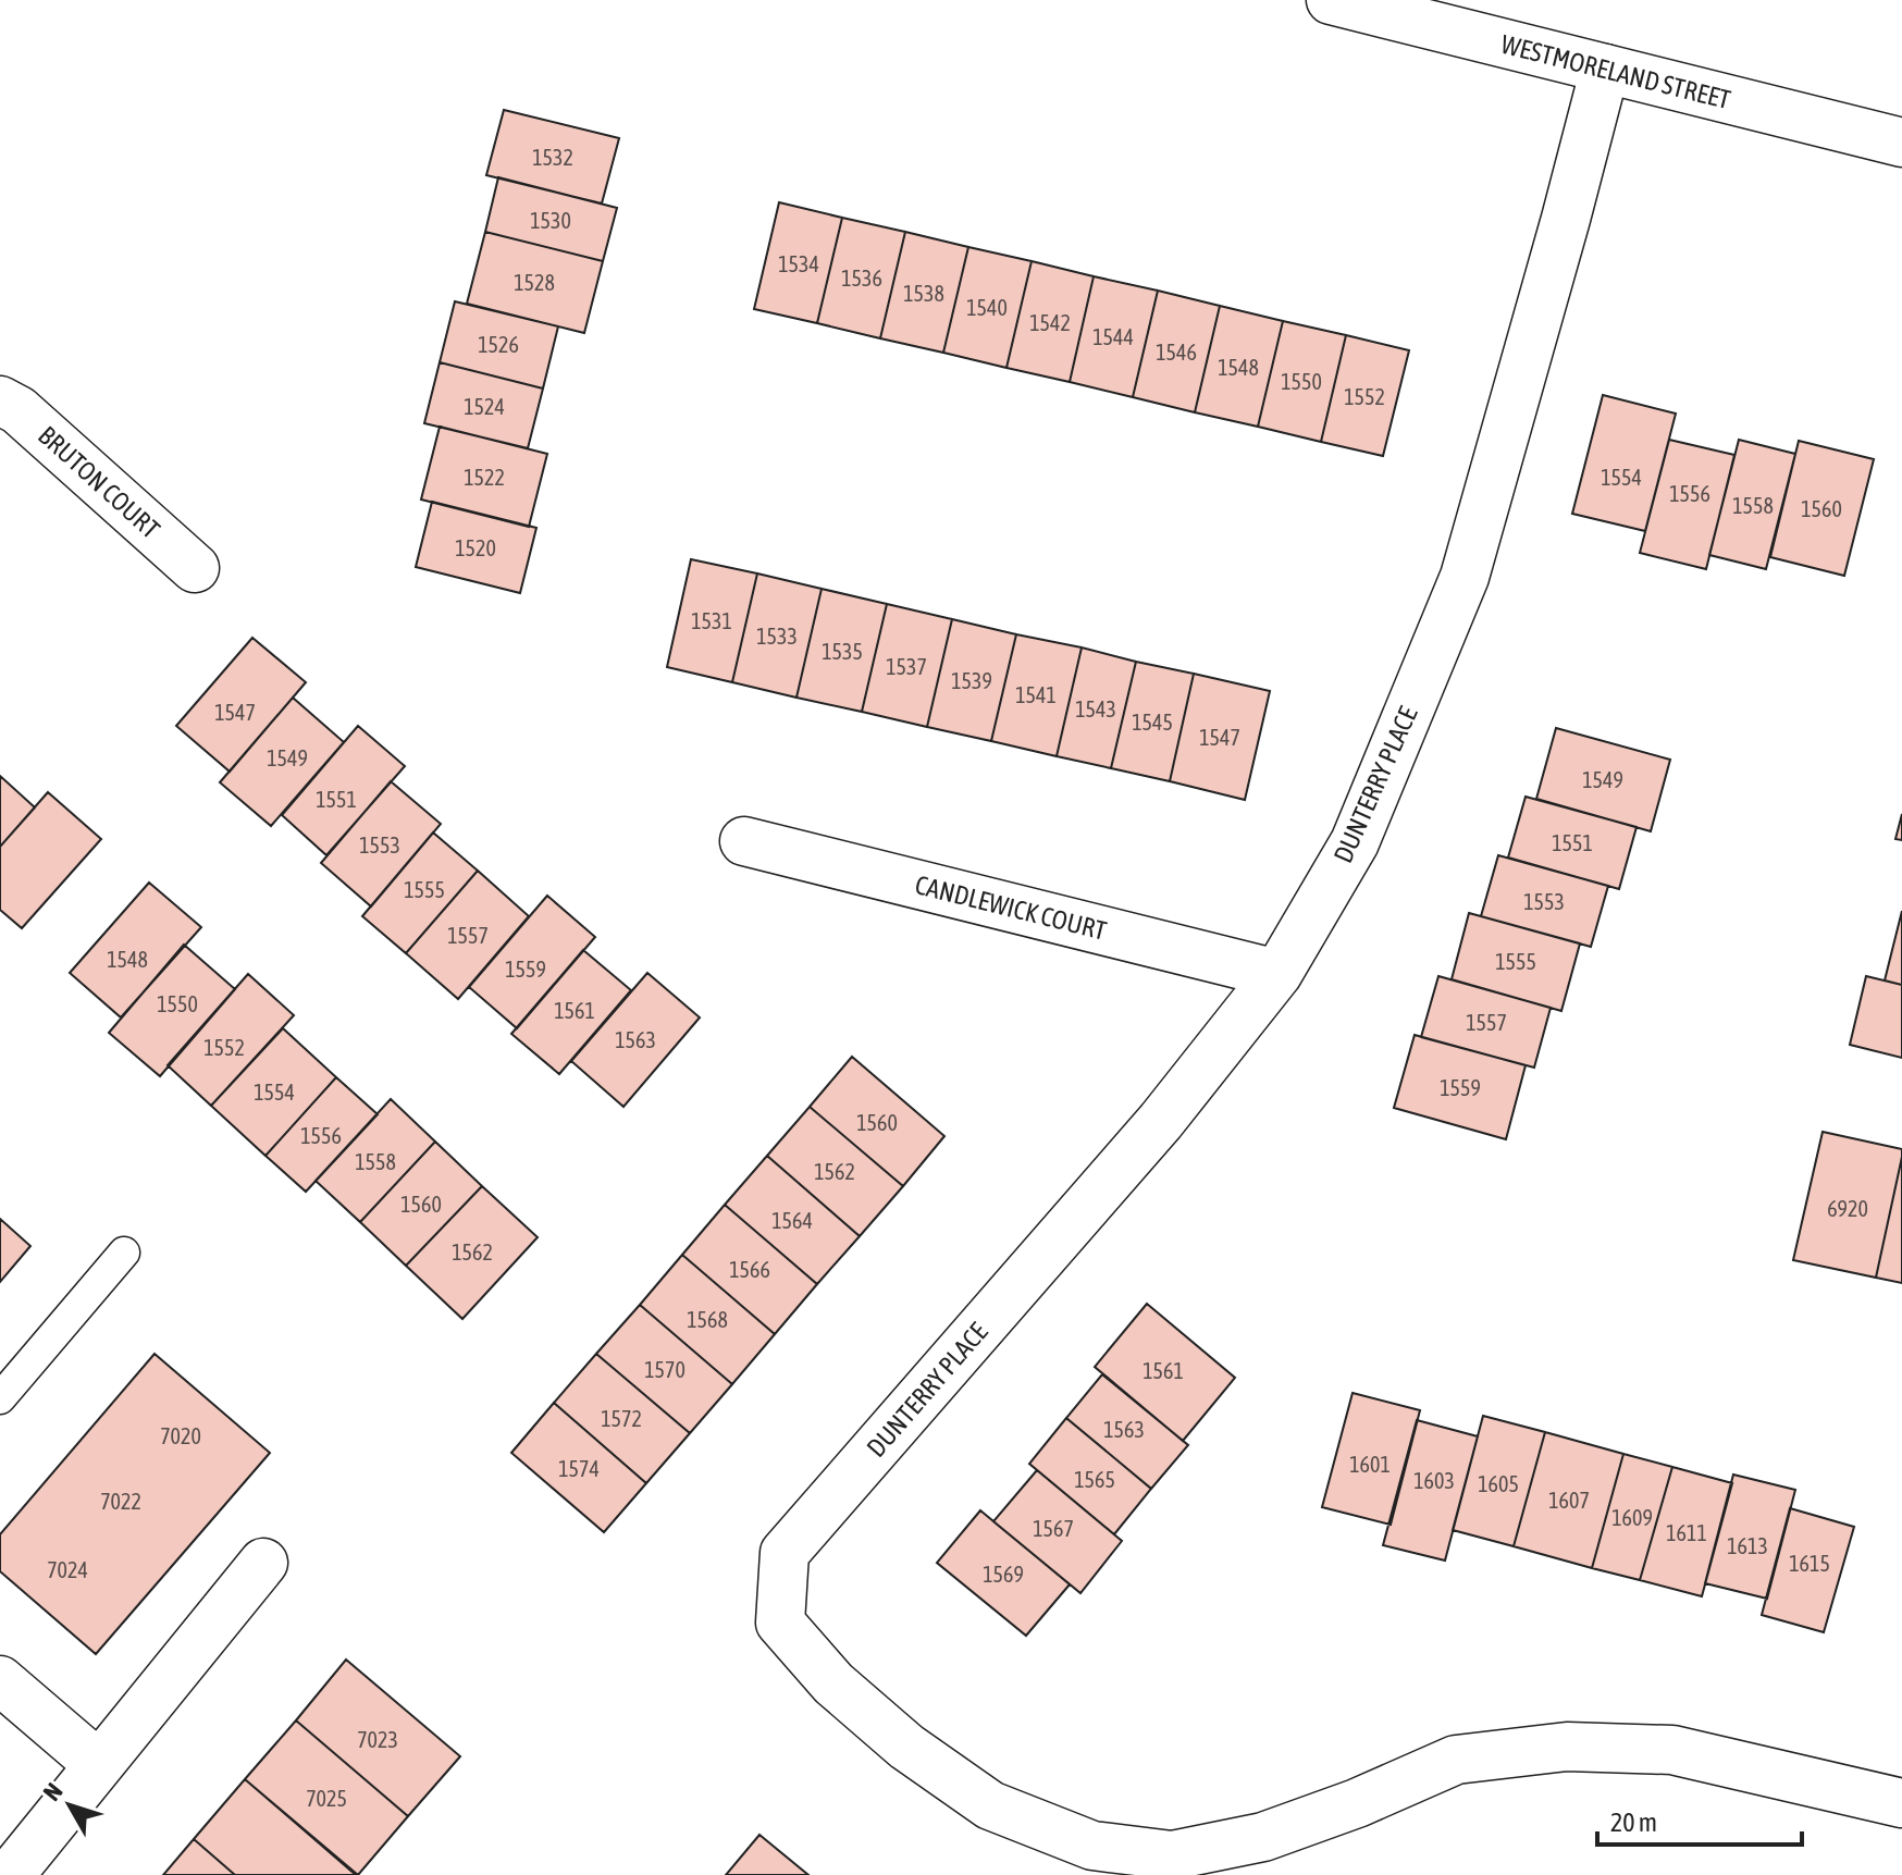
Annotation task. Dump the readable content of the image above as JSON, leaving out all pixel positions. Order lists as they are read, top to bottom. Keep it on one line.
{"streets":{"street":["WESTMORELAND STREET","BRUTON COURT","DUNTERRY PLACE","CANDLEWICK COURT"]},"crossings":[["WESTMORELAND STREET","DUNTERRY PLACE"],["DUNTERRY PLACE","CANDLEWICK COURT"]],"house_numbers":["1532","1530","1534","1536","1528","1538","1540","1542","1544","1526","1546","1548","1550","1552","1524","1522","1554","1556","1558","1560","1520","1531","1533","1535","1537","1539","1541","1543","1547","1545","1547","1549","1549","1551","1551","1553","1555","1553","1557","1548","1555","1559","1550","1561","1557","1563","1552","1559","1554","1560","1556","1558","1562","1560","6920","1564","1562","1566","1568","1570","1561","1572","1563","7020","1601","1574","1565","1603","1605","1607","7022","1609","1567","1611","1613","1615","7024","1569","7023","7025"],"scale_bar":"20 m","north":"top left"}
